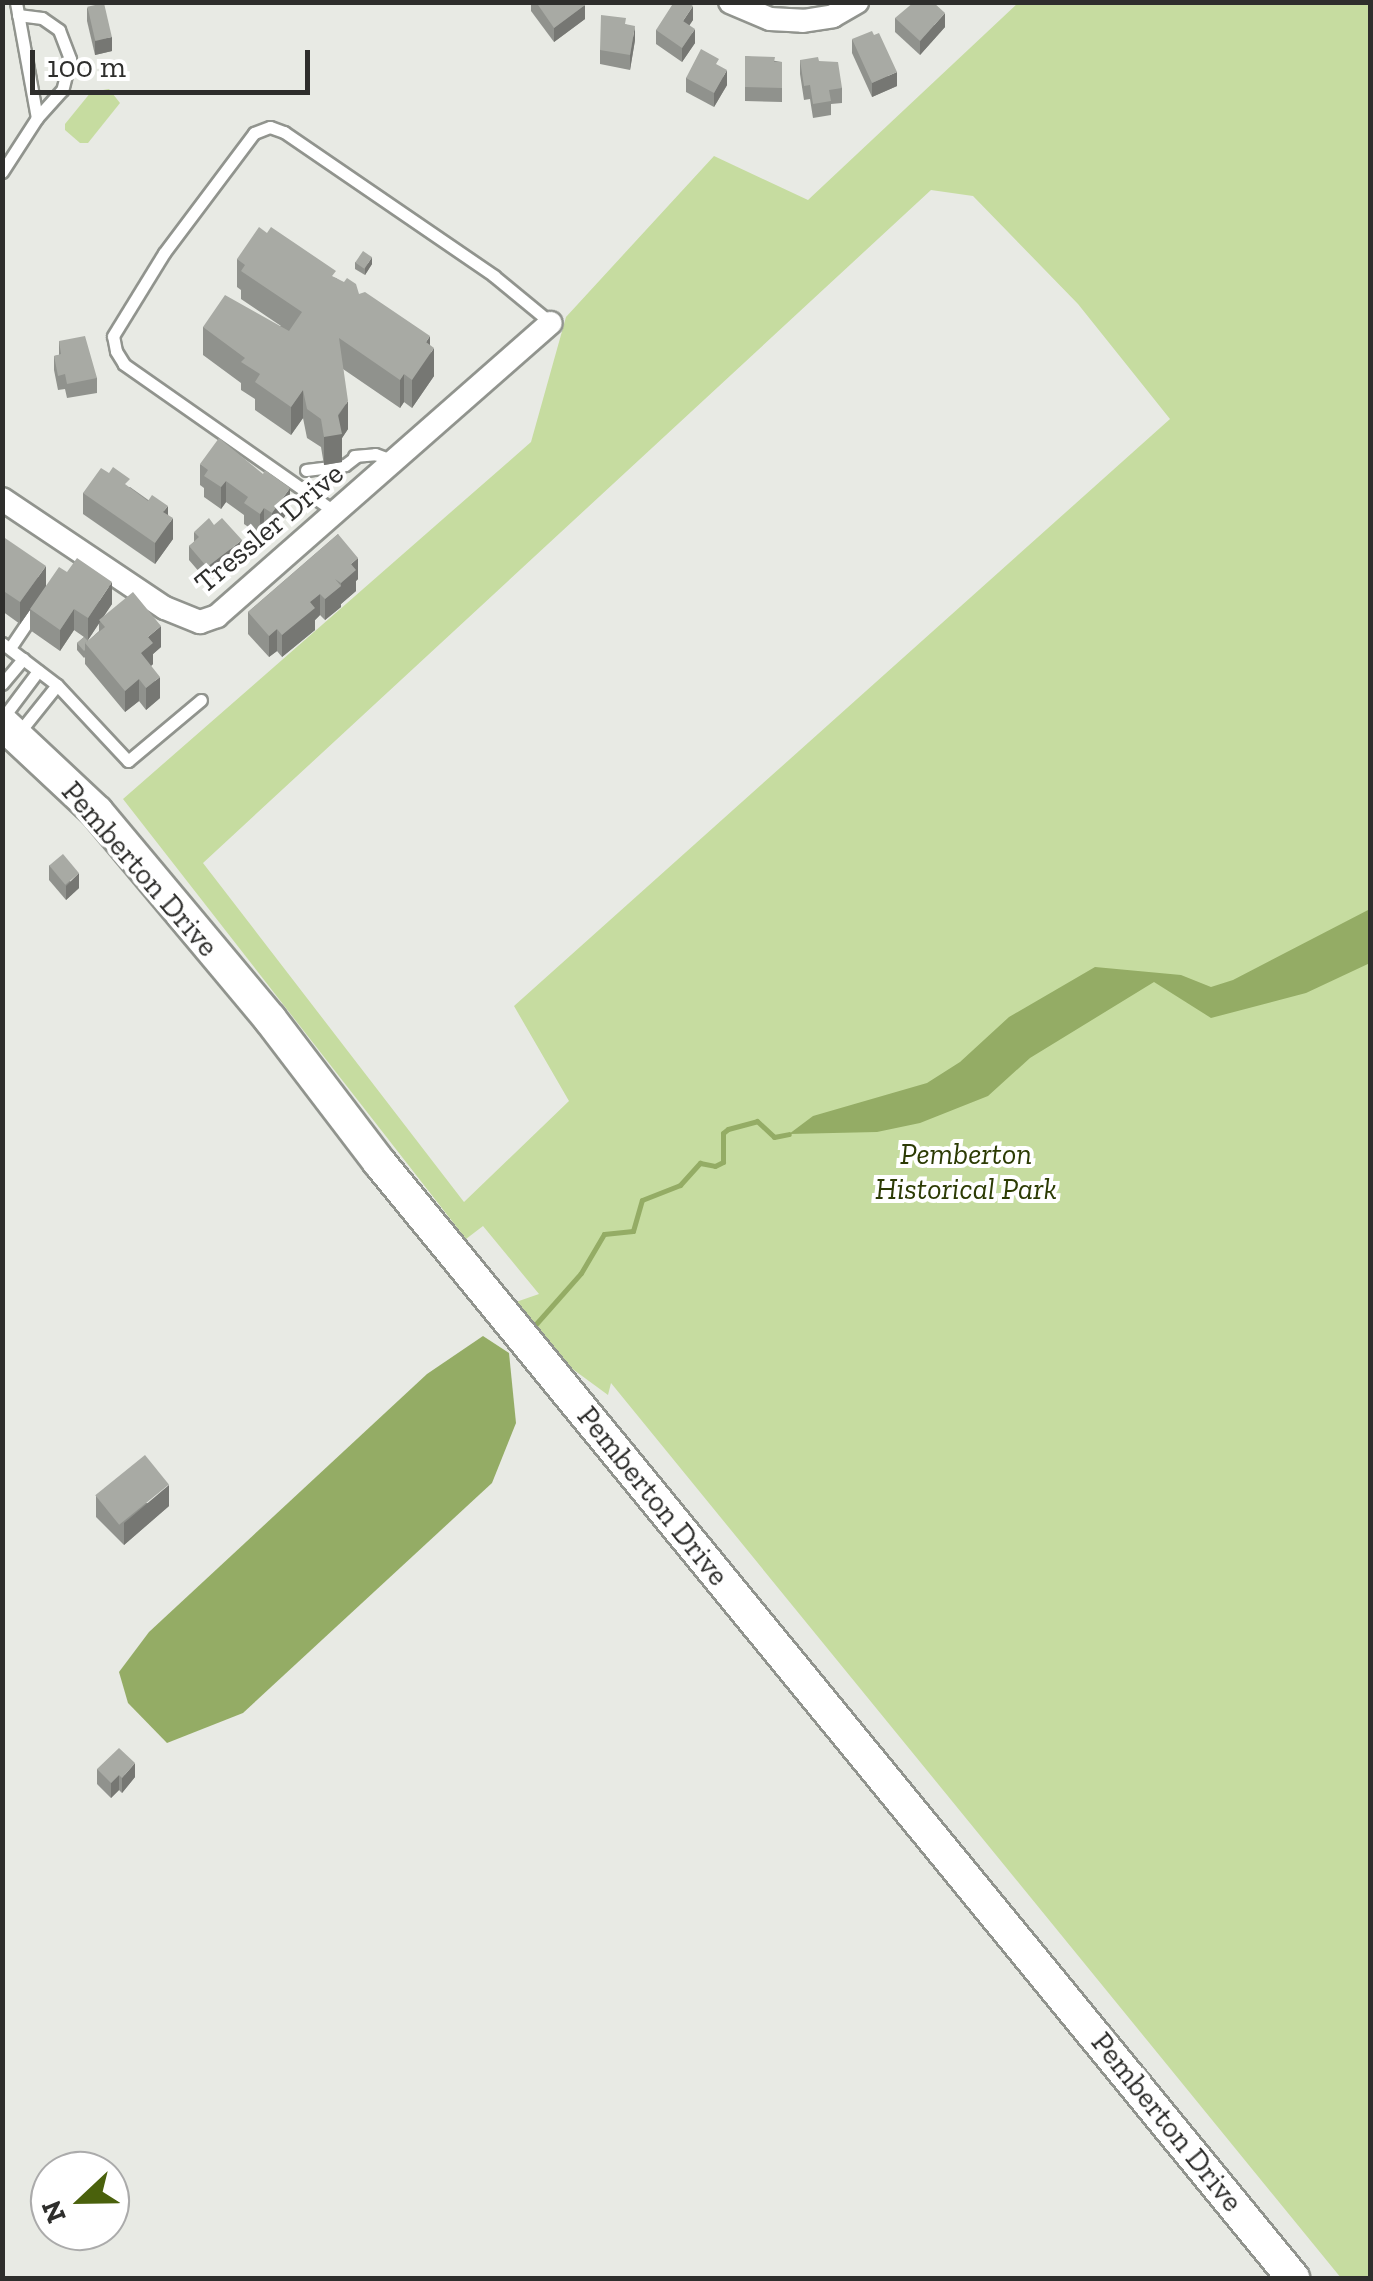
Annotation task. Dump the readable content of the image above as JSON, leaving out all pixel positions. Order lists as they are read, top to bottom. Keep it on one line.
{"streets":{"street":["Tressler Drive","Pemberton Drive"]},"parks":["Pemberton Historical Park"],"scale_bar":"100 m","north":"left"}
